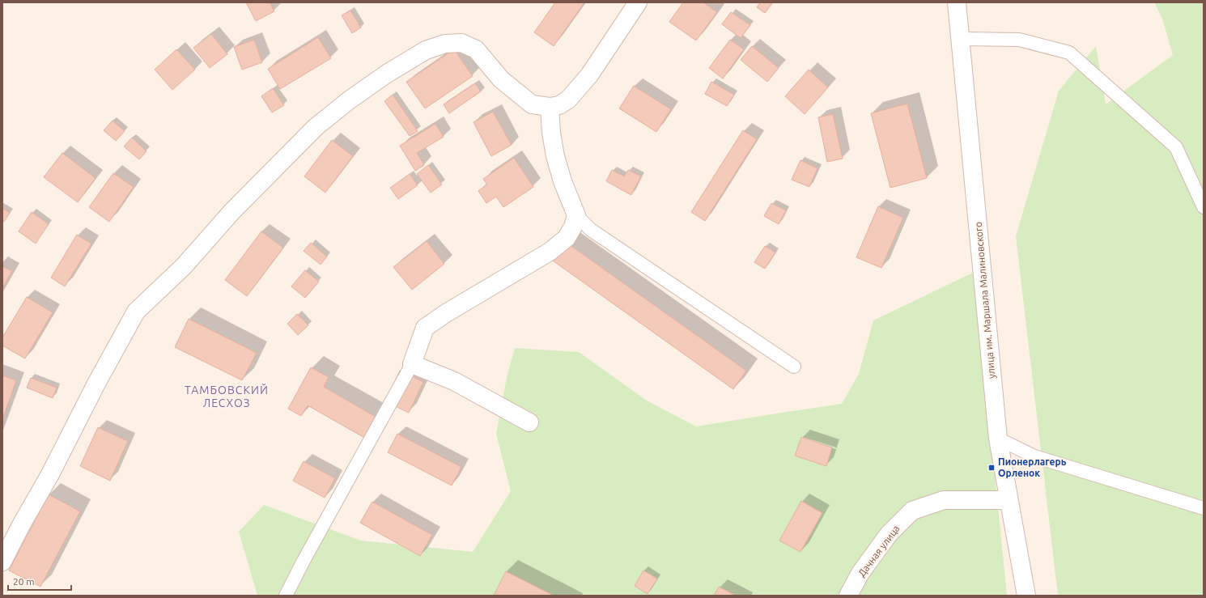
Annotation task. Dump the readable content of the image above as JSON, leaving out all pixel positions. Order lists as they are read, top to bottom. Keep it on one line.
{"streets":{"street":["улица им. Маршала Малиновского","Дачная улица"]},"crossings":[["улица им. Маршала Малиновского","Дачная улица"]],"districts":["ТАМБОВСКИЙ ЛЕСХОЗ"],"places":{"transit":["Пионерлагерь Орленок"]},"scale_bar":"20 m"}
